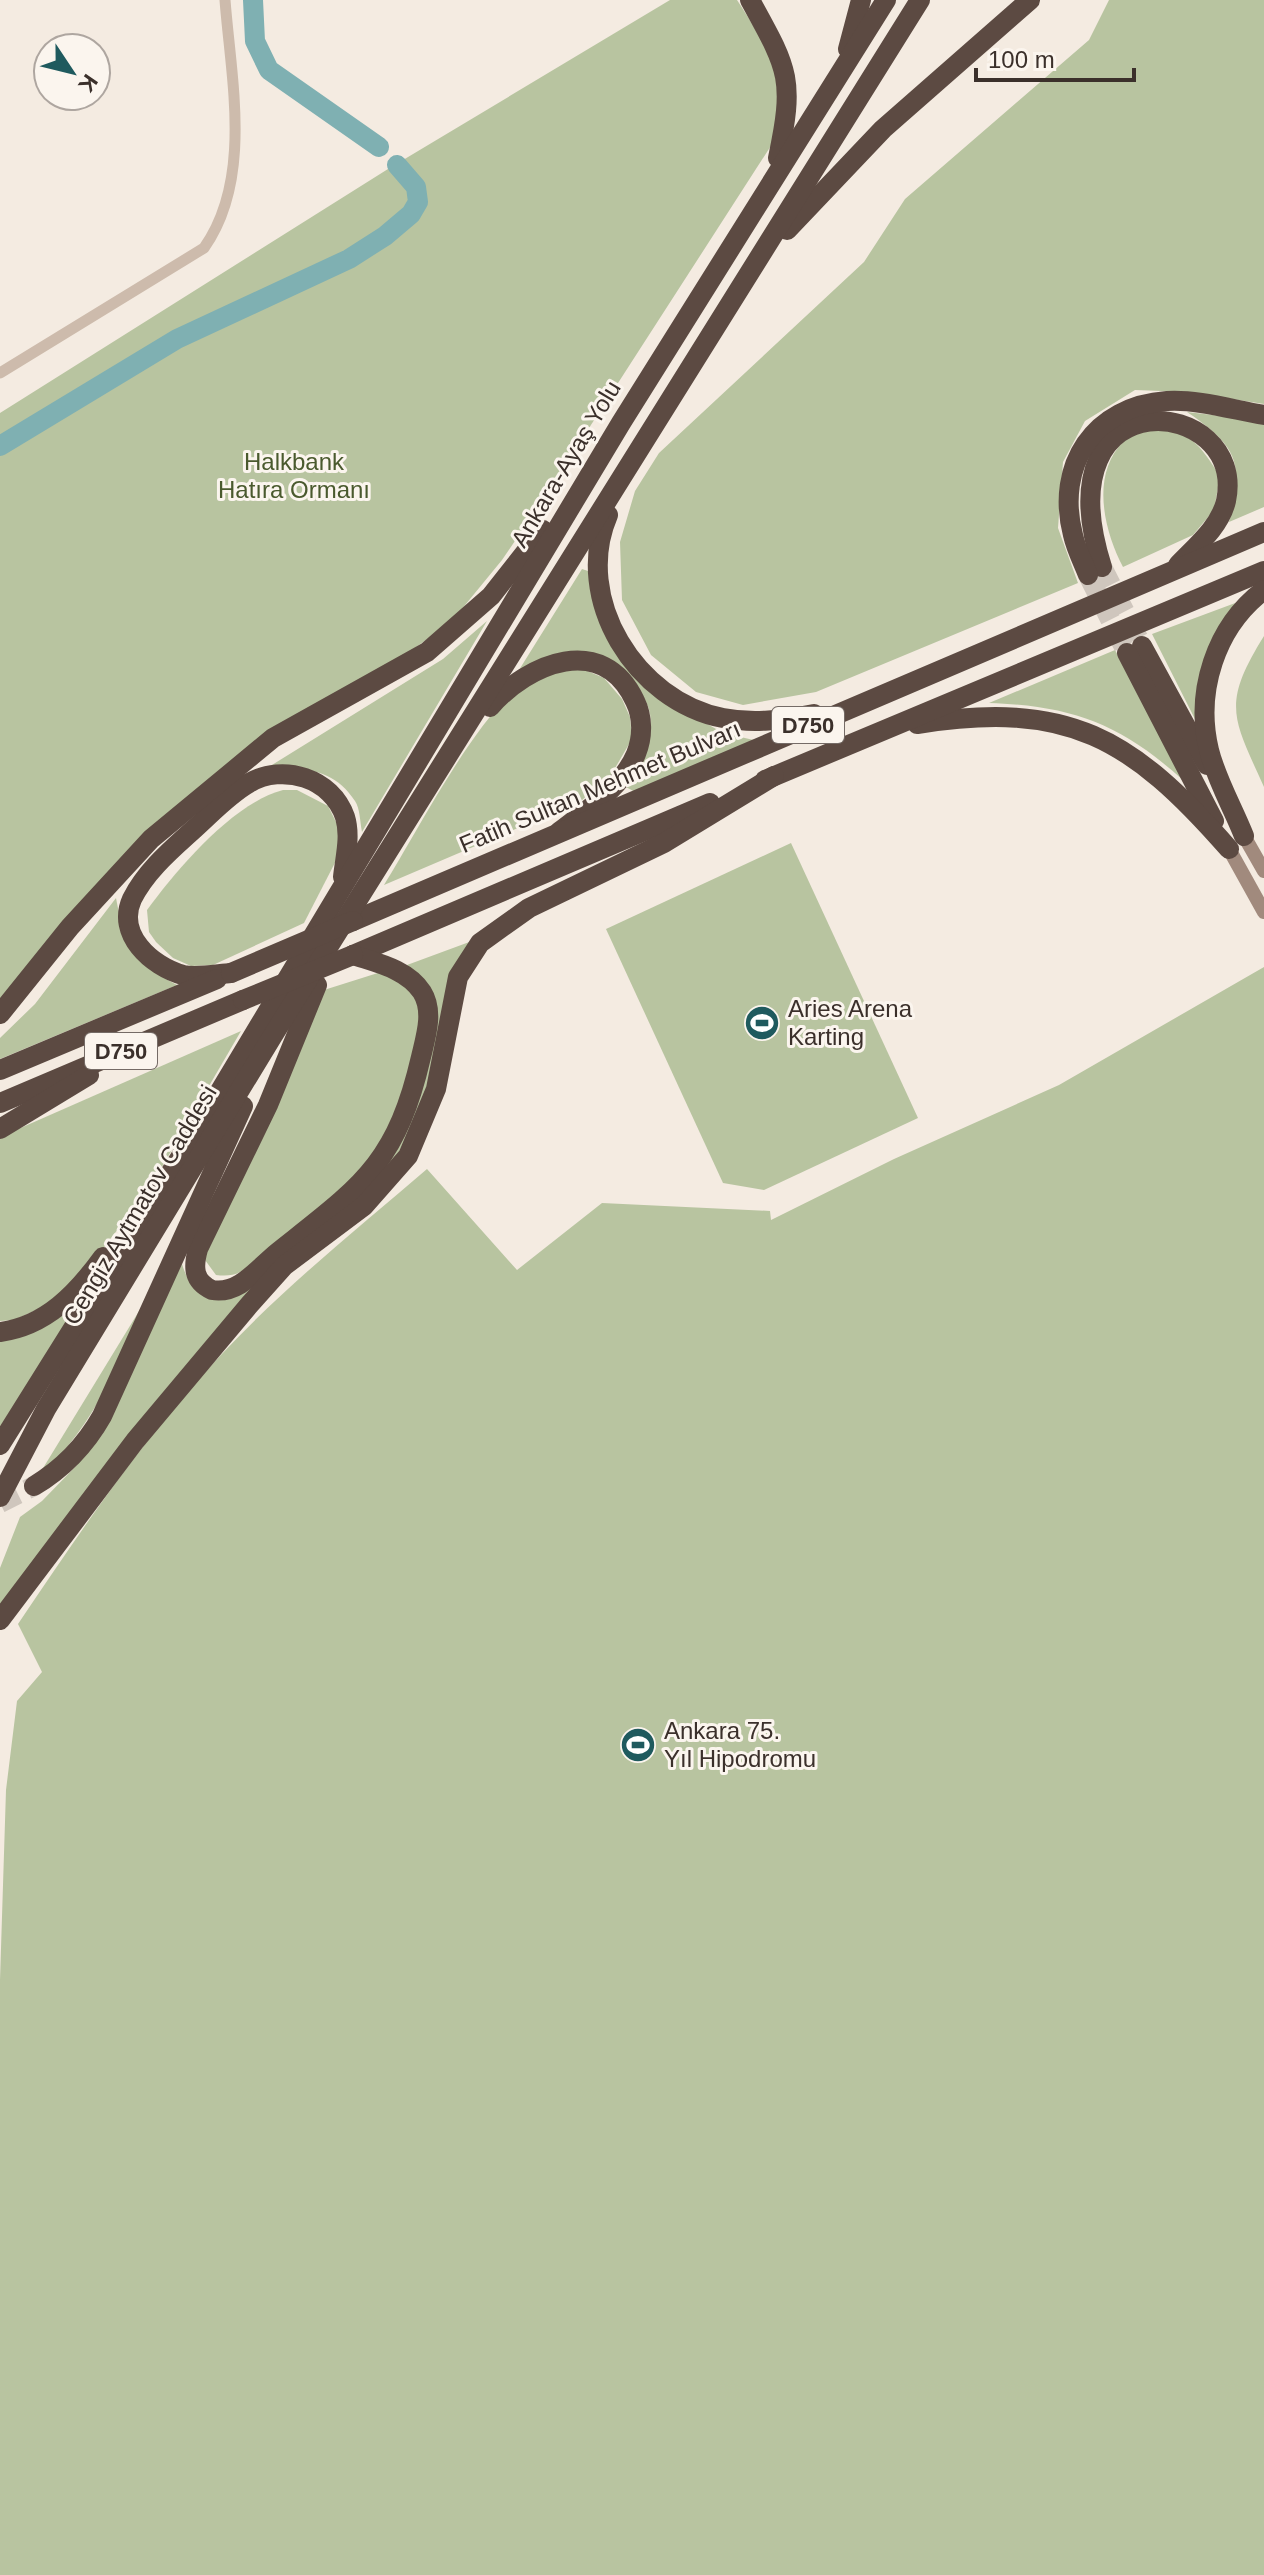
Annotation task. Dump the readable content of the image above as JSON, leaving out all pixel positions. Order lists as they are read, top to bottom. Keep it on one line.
{"streets":{"highway":["Ankara-Ayaş Yolu","D750","Fatih Sultan Mehmet Bulvarı","Cengiz Aytmatov Caddesi"]},"crossings":[["Ankara-Ayaş Yolu","Cengiz Aytmatov Caddesi"]],"parks":["Halkbank Hatıra Ormanı"],"places":{"sports":["Aries Arena Karting","Ankara 75. Yıl Hipodromu"]},"scale_bar":"100 m","north":"bottom right"}
